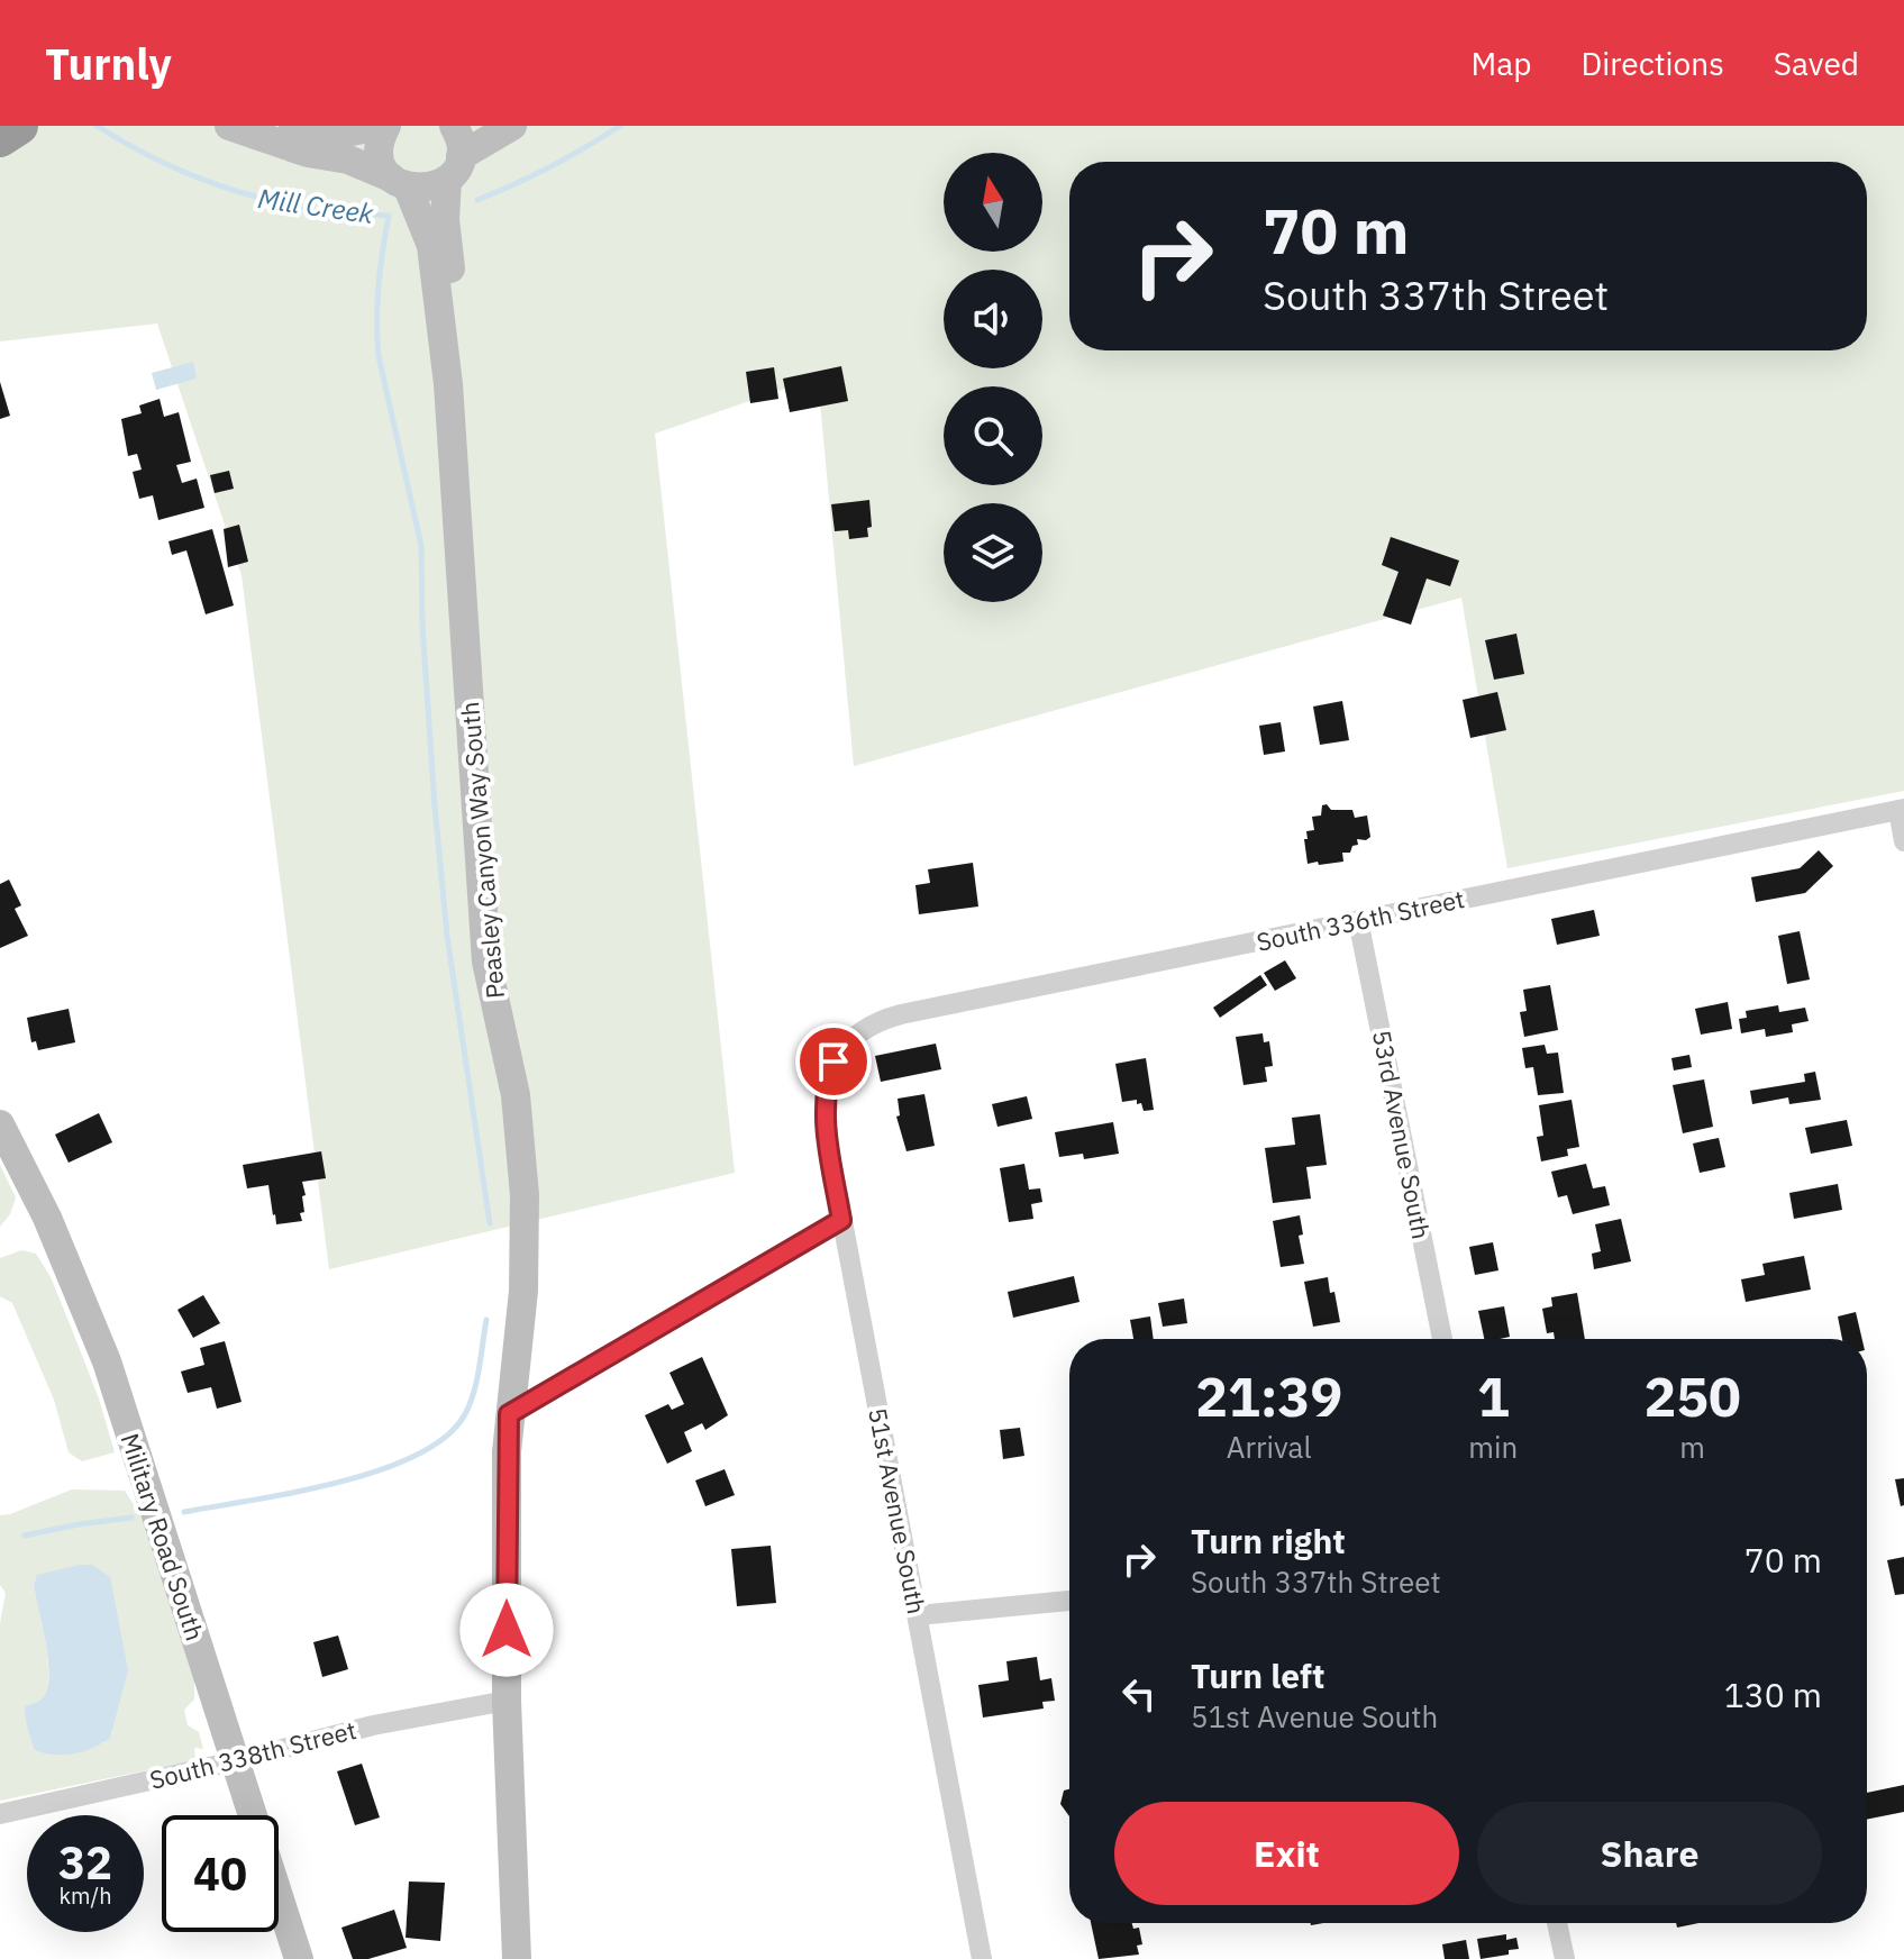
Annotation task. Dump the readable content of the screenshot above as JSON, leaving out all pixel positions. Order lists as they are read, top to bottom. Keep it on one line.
{"streets":{"street":["Peasley Canyon Way South","South 336th Street","53rd Avenue South","51st Avenue South","Military Road South","South 338th Street"]},"crossings":[["Peasley Canyon Way South","South 338th Street"],["South 336th Street","53rd Avenue South"],["South 336th Street","51st Avenue South"],["Military Road South","South 338th Street"]],"water":["Mill Creek"],"north":"top","page":{"header":"Turnly","nav":["Map","Directions","Saved"],"turn":["70 m","South 337th Street"],"eta":["21:39","Arrival","1","min","250","m"],"list":[{"name":"Turn right","note":"South 337th Street","value":"70 m"},{"name":"Turn left","note":"51st Avenue South","value":"130 m"}],"buttons":["Exit","Share"],"speed":"32 km/h","limit":"40"}}
